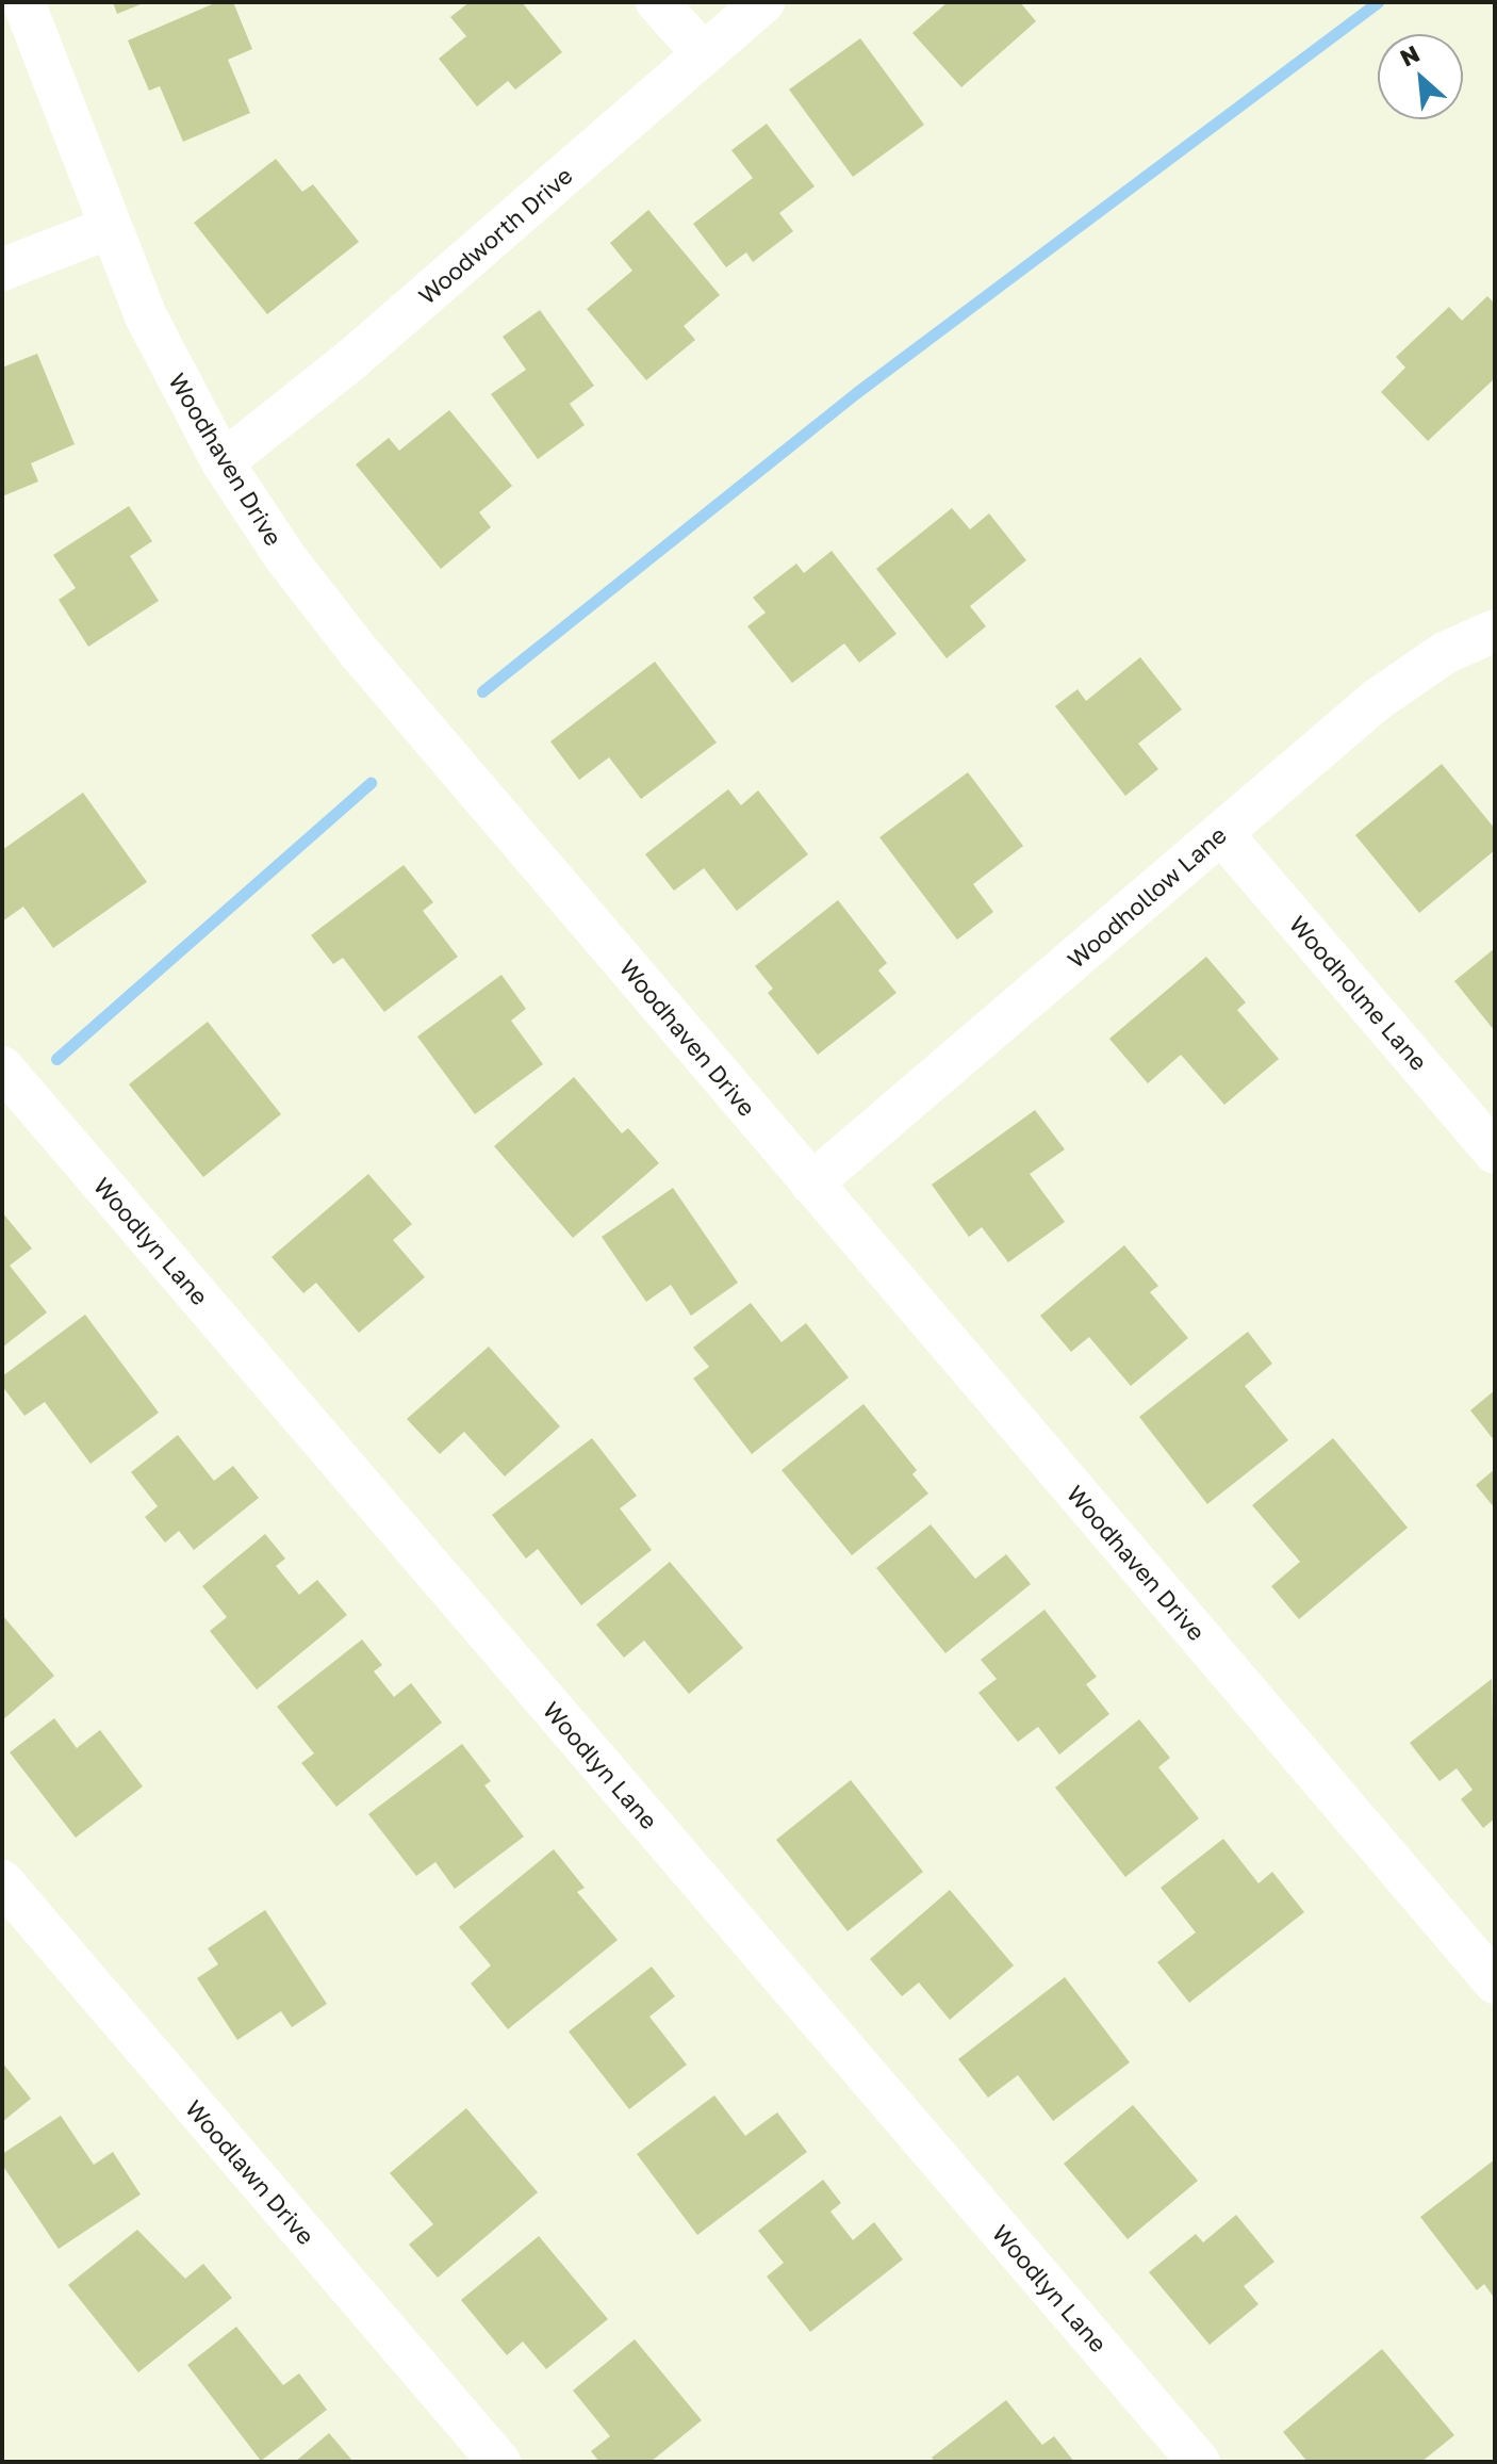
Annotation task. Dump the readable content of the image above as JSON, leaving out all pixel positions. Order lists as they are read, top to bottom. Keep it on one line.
{"streets":{"street":["Woodworth Drive","Woodhaven Drive","Woodhollow Lane","Woodholme Lane","Woodlyn Lane","Woodlawn Drive"]},"crossings":[["Woodworth Drive","Woodhaven Drive"],["Woodhaven Drive","Woodhollow Lane"],["Woodhollow Lane","Woodholme Lane"]],"north":"top left"}
